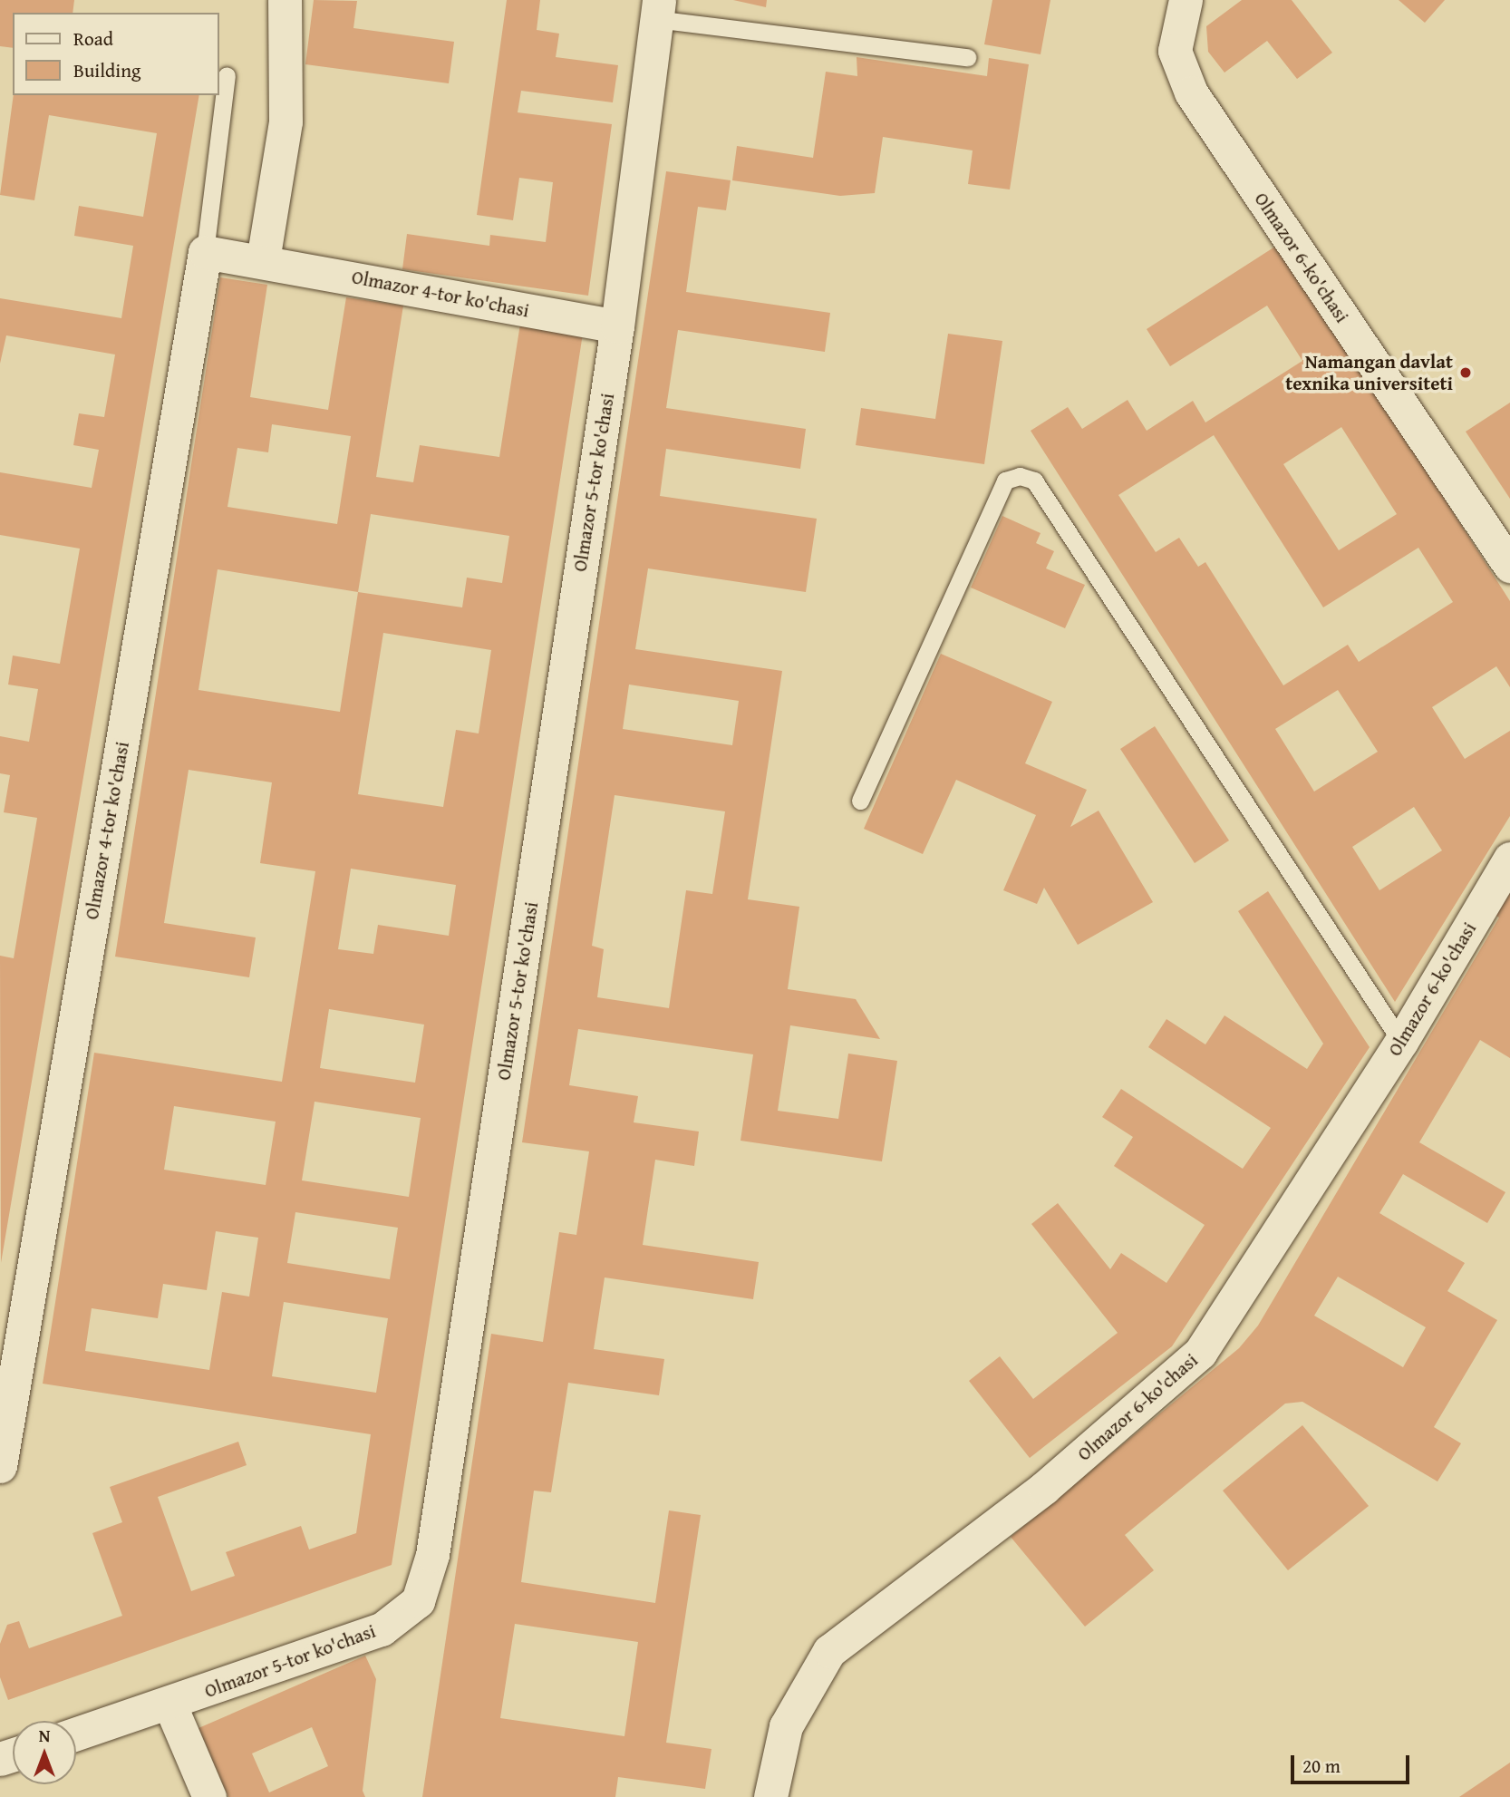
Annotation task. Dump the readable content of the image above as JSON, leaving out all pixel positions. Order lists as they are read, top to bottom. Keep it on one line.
{"streets":{"street":["Olmazor 6-ko'chasi","Olmazor 4-tor ko'chasi","Olmazor 5-tor ko'chasi"]},"crossings":[["Olmazor 4-tor ko'chasi","Olmazor 5-tor ko'chasi"]],"places":["Namangan davlat texnika universiteti"],"legend":["Road","Building"],"scale_bar":"20 m","north":"top"}
